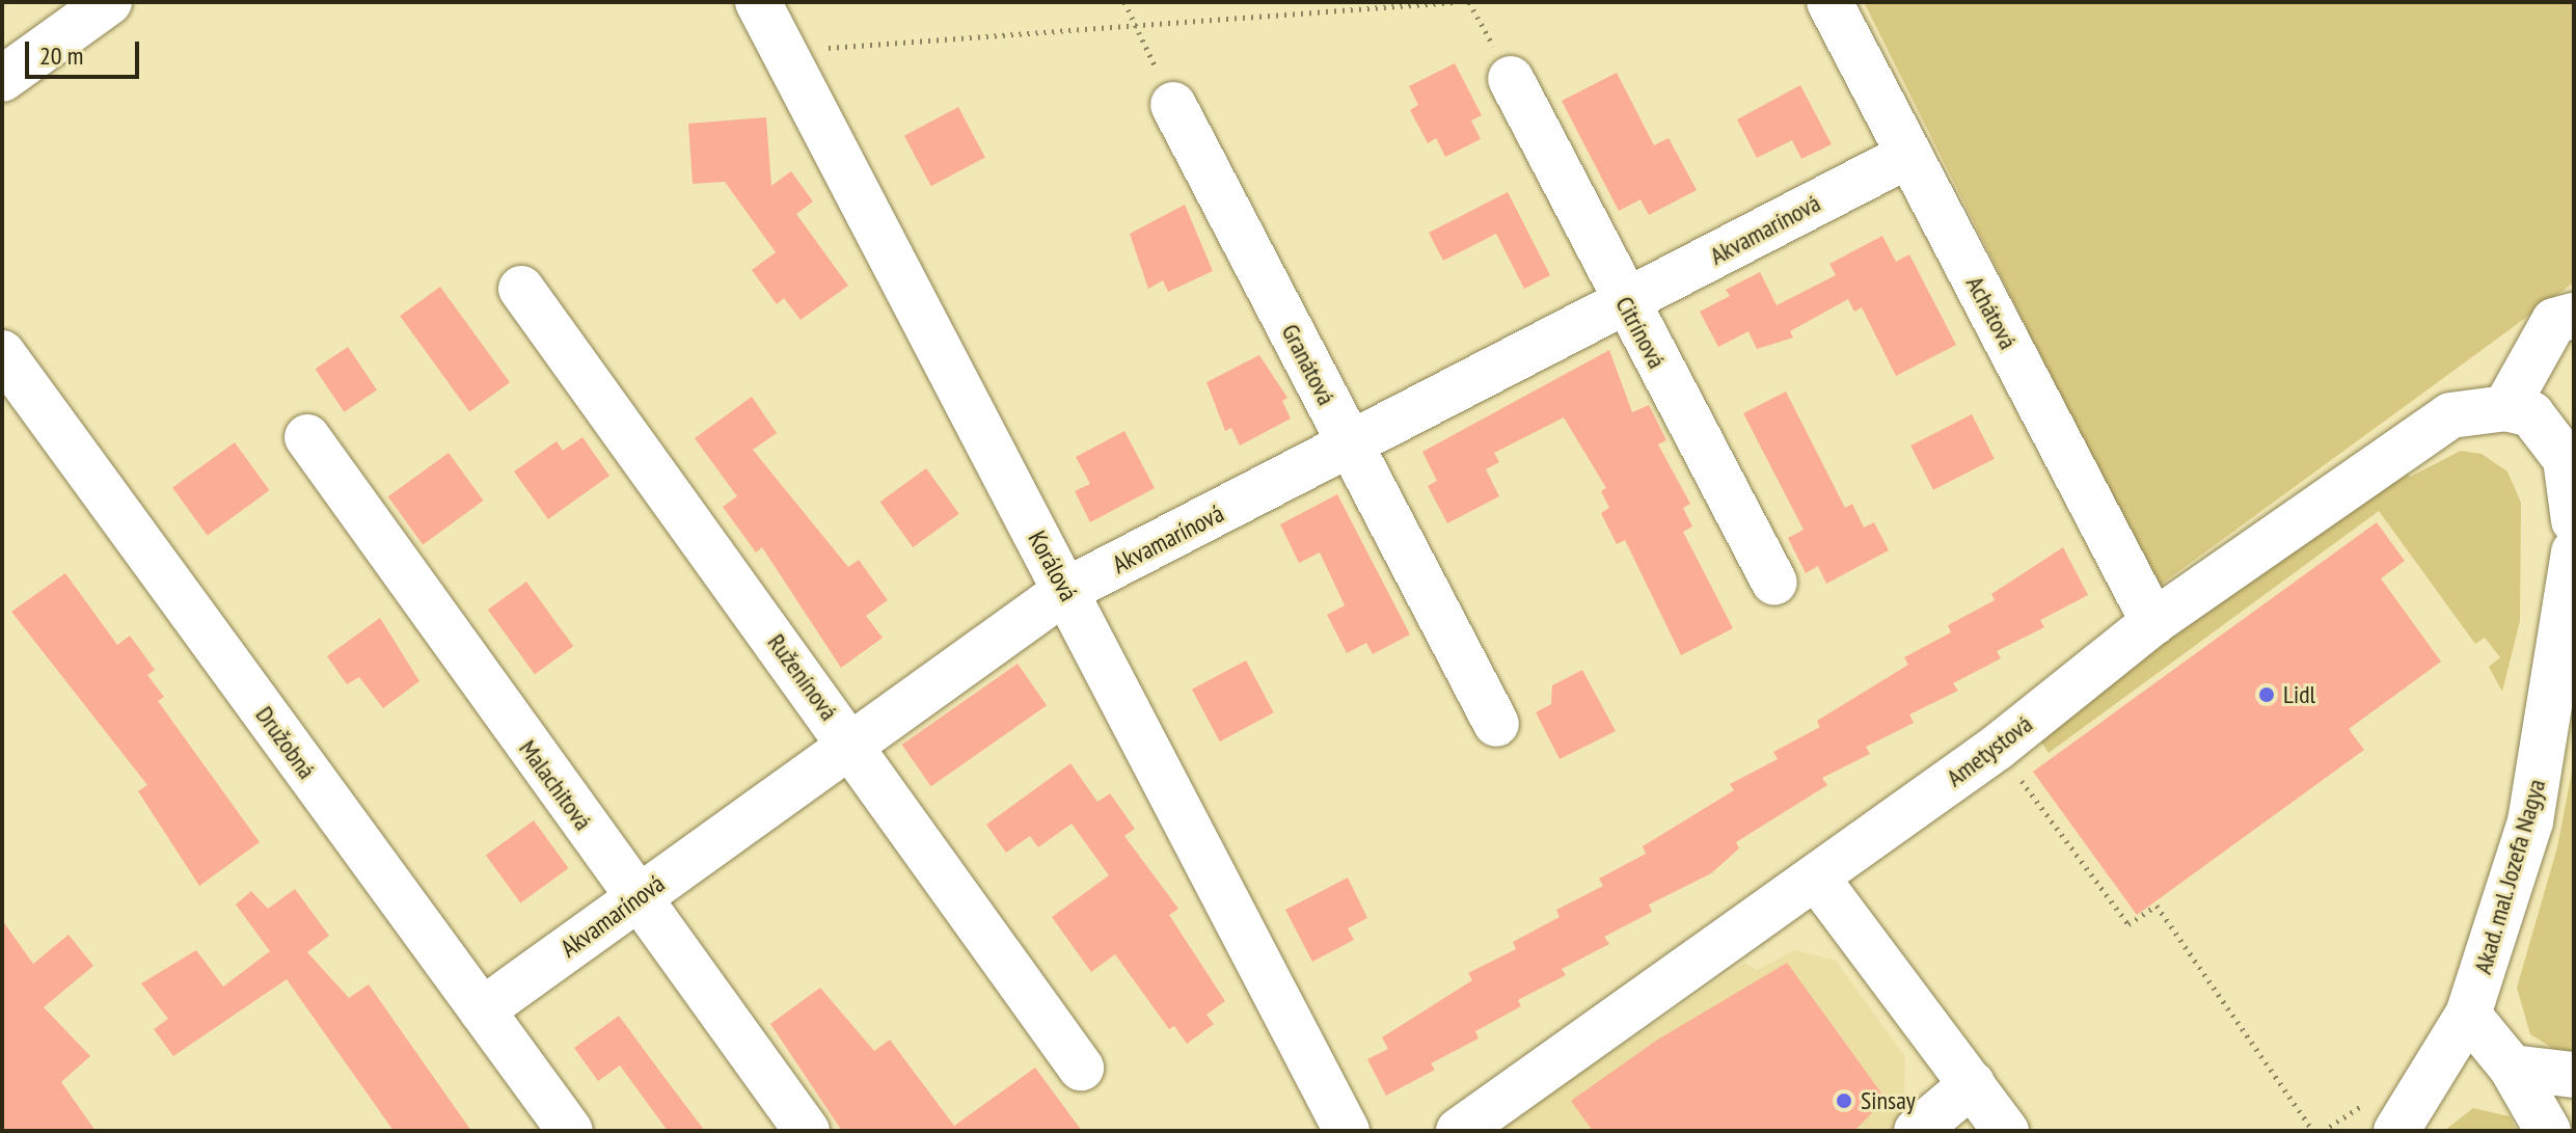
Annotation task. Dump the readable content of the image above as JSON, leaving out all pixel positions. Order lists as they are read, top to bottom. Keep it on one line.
{"streets":{"street":["Akvamarínová","Achátová","Citrínová","Granátová","Korálová","Ruženínová","Družobná","Ametystová","Malachitová","Akad. mal. Jozefa Nagya"]},"crossings":[["Akvamarínová","Achátová"],["Akvamarínová","Citrínová"],["Akvamarínová","Granátová"],["Akvamarínová","Korálová"],["Akvamarínová","Ruženínová"],["Akvamarínová","Družobná"],["Akvamarínová","Malachitová"],["Achátová","Ametystová"]],"places":["Lidl","Sinsay"],"scale_bar":"20 m"}
